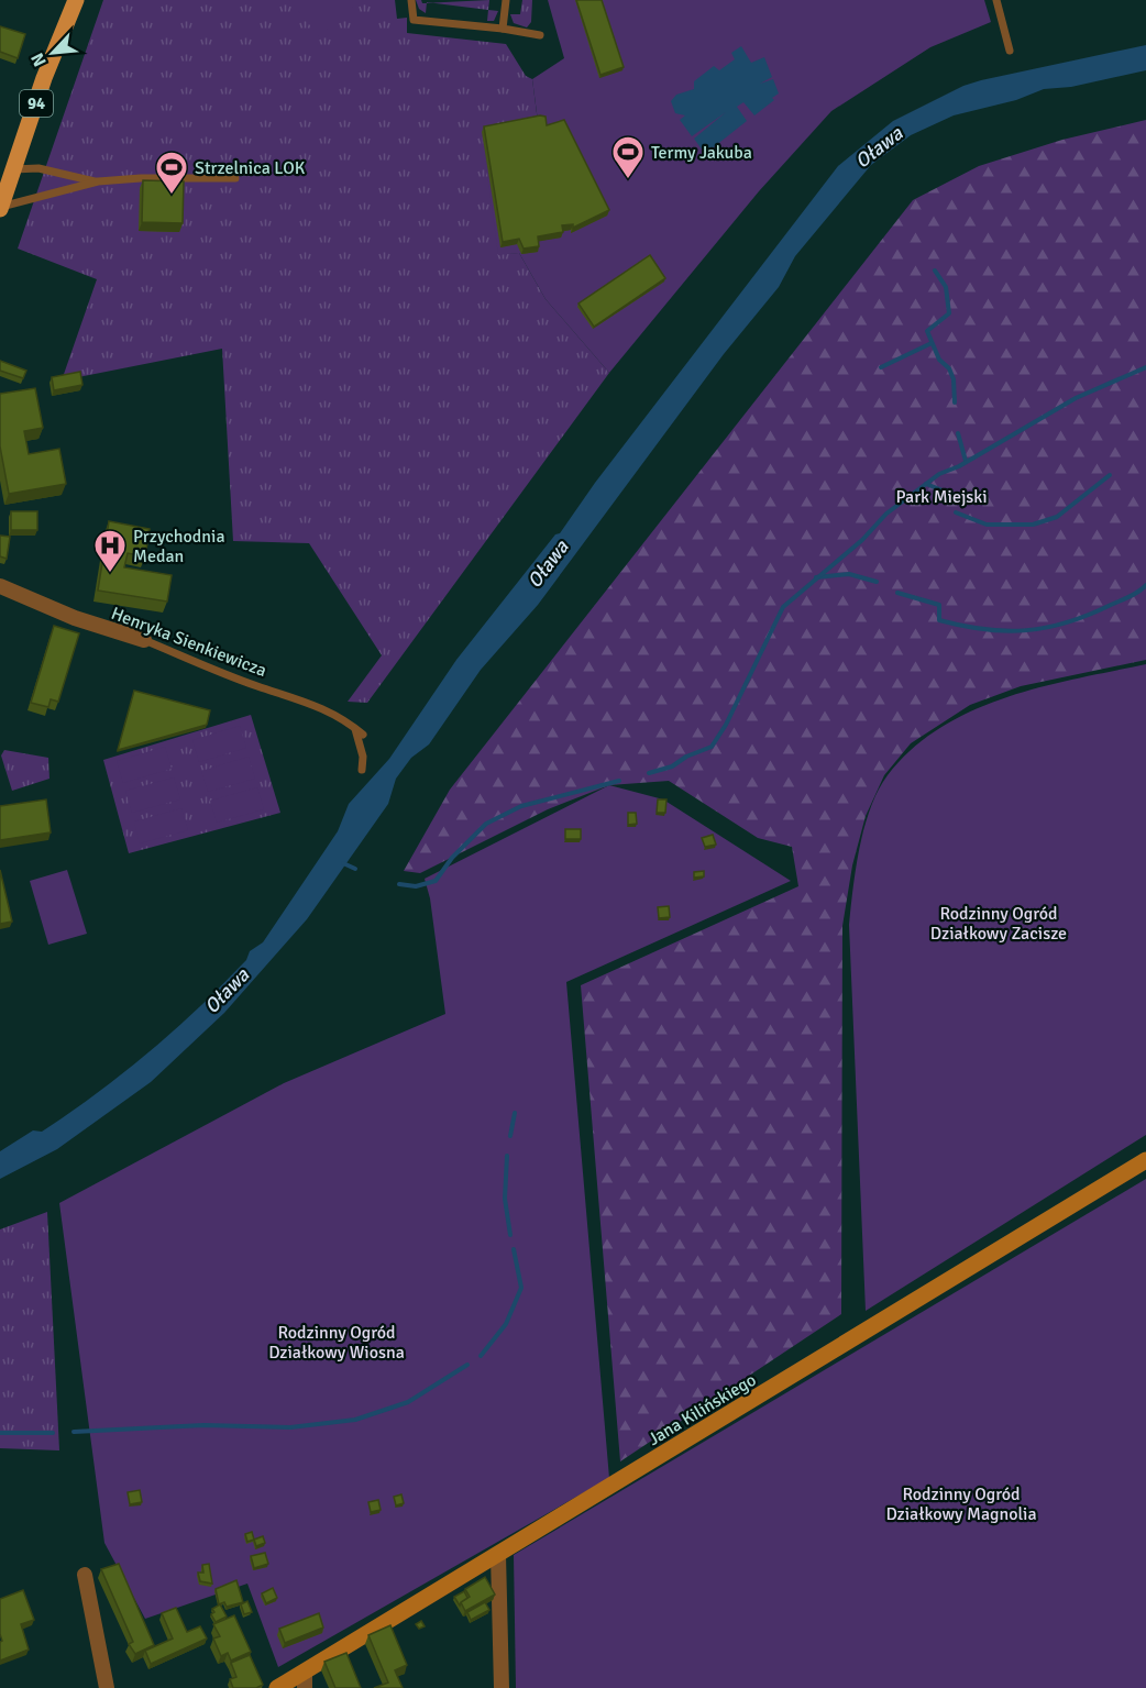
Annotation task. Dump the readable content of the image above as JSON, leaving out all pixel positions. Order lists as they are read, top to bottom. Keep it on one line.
{"streets":{"main road":["94"],"street":["Henryka Sienkiewicza","Jana Kilińskiego"]},"water":["Oława"],"parks":["Park Miejski","Rodzinny Ogród Działkowy Zacisze","Rodzinny Ogród Działkowy Wiosna","Rodzinny Ogród Działkowy Magnolia"],"places":{"sports":["Termy Jakuba","Strzelnica LOK"],"hospital":["Przychodnia Medan"]},"north":"bottom left"}
